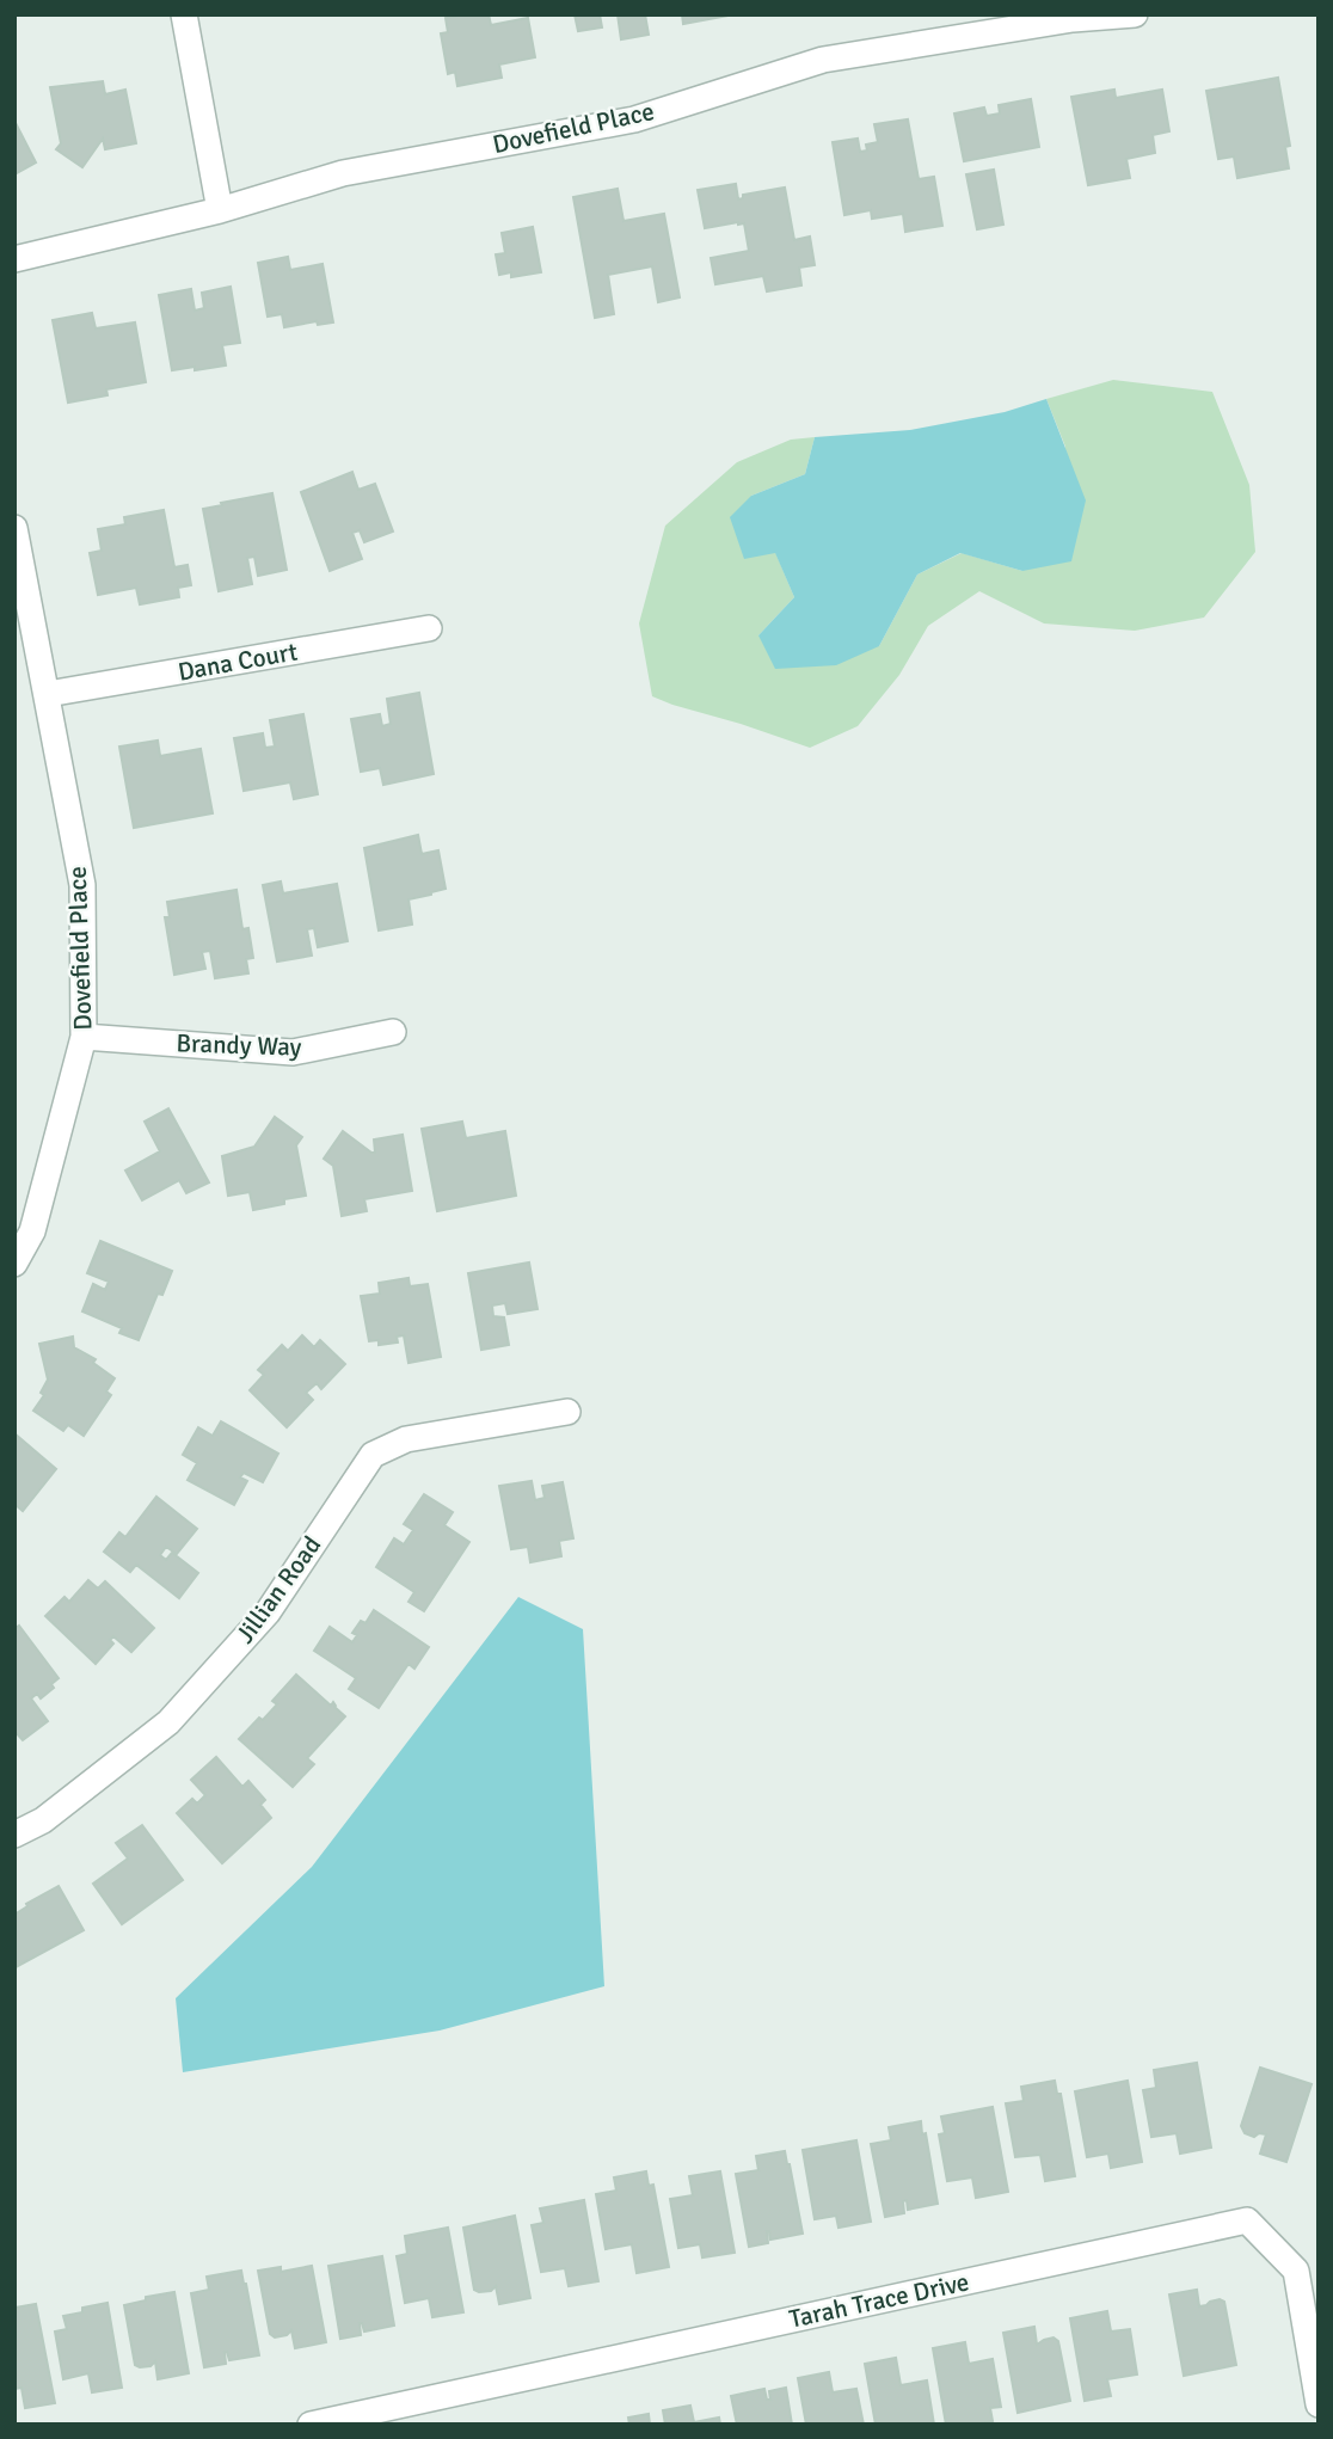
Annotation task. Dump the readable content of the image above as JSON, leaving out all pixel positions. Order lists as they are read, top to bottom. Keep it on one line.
{"streets":{"street":["Dovefield Place","Dana Court","Brandy Way","Jillian Road","Tarah Trace Drive"]},"crossings":[["Dovefield Place","Dana Court"],["Dovefield Place","Brandy Way"]]}
